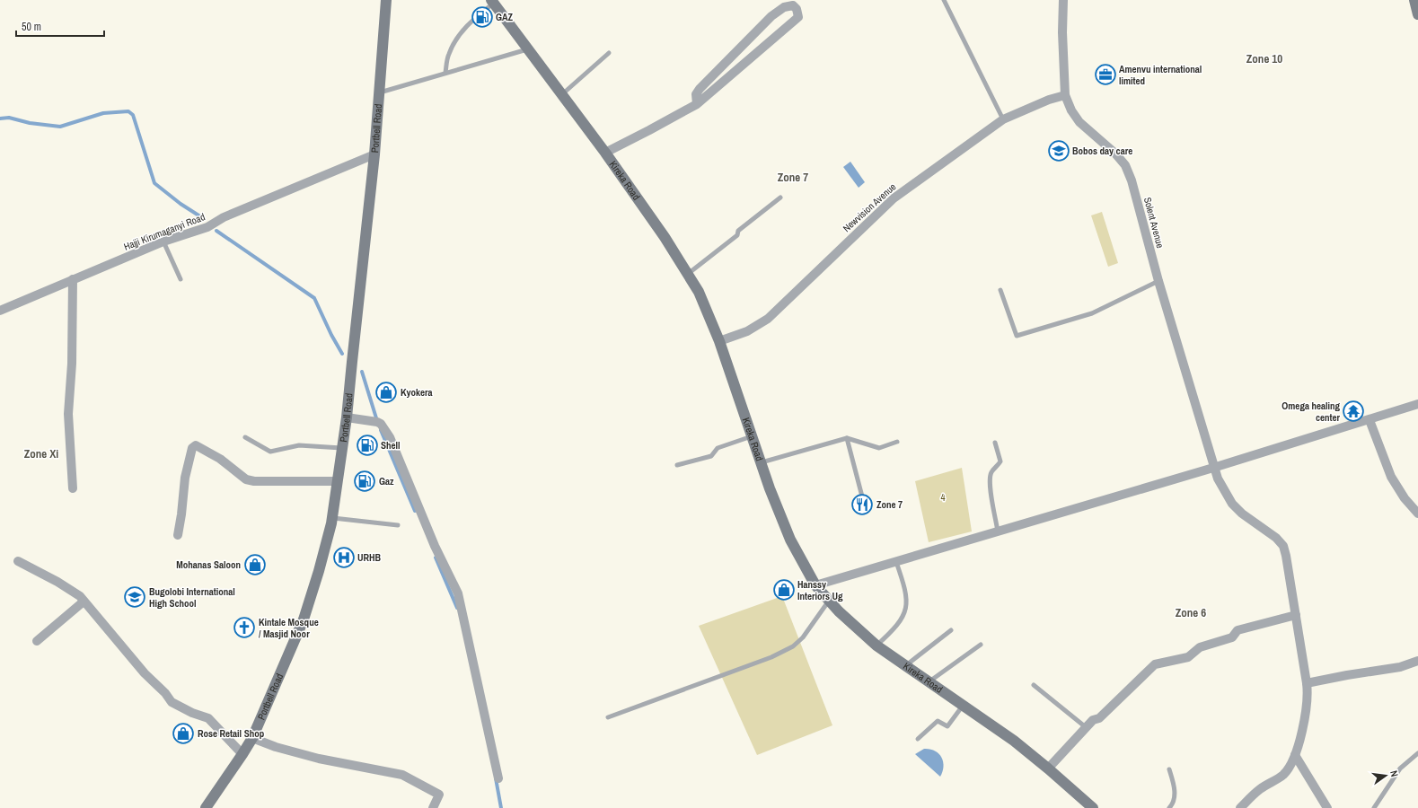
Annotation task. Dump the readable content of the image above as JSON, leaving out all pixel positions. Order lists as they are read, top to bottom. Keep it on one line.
{"streets":{"main road":["Portbell Road","Kireka Road"],"street":["Newvision Avenue","Solent Avenue","Hajji Kirumaganyi Road"]},"crossings":[["Portbell Road","Hajji Kirumaganyi Road"],["Kireka Road","Newvision Avenue"],["Newvision Avenue","Solent Avenue"]],"districts":["Zone 10","Zone 7","Zone Xi","Zone 6"],"parks":["4"],"places":{"fuel station":["GAZ","Shell","Gaz"],"office":["Amenvu international limited"],"school or university":["Bobos day care","Bugolobi International High School"],"shop":["Kyokera","Mohanas Saloon","Hanssy Interiors Ug","Rose Retail Shop"],"temple":["Omega healing center"],"restaurant":["Zone 7"],"hospital":["URHB"],"church":["Kintale Mosque / Masjid Noor"]},"scale_bar":"50 m","north":"right"}
